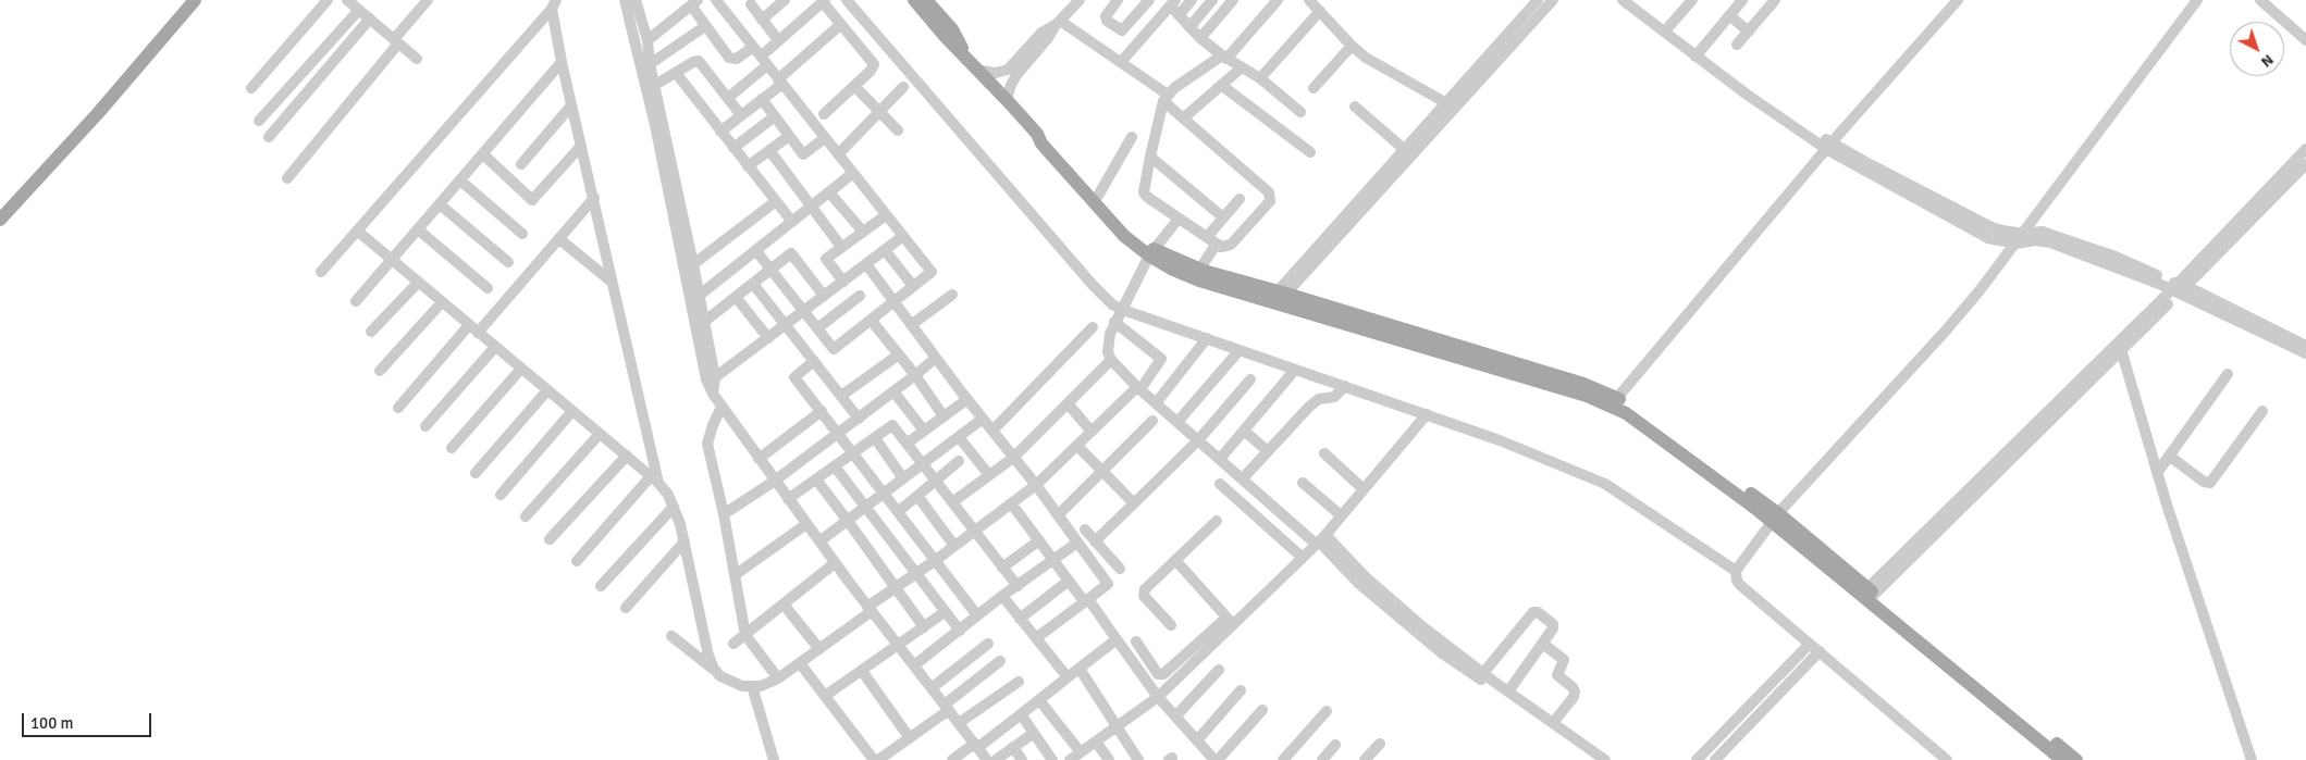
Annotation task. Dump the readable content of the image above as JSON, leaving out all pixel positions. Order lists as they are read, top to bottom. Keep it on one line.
{"scale_bar":"100 m","north":"bottom right"}
